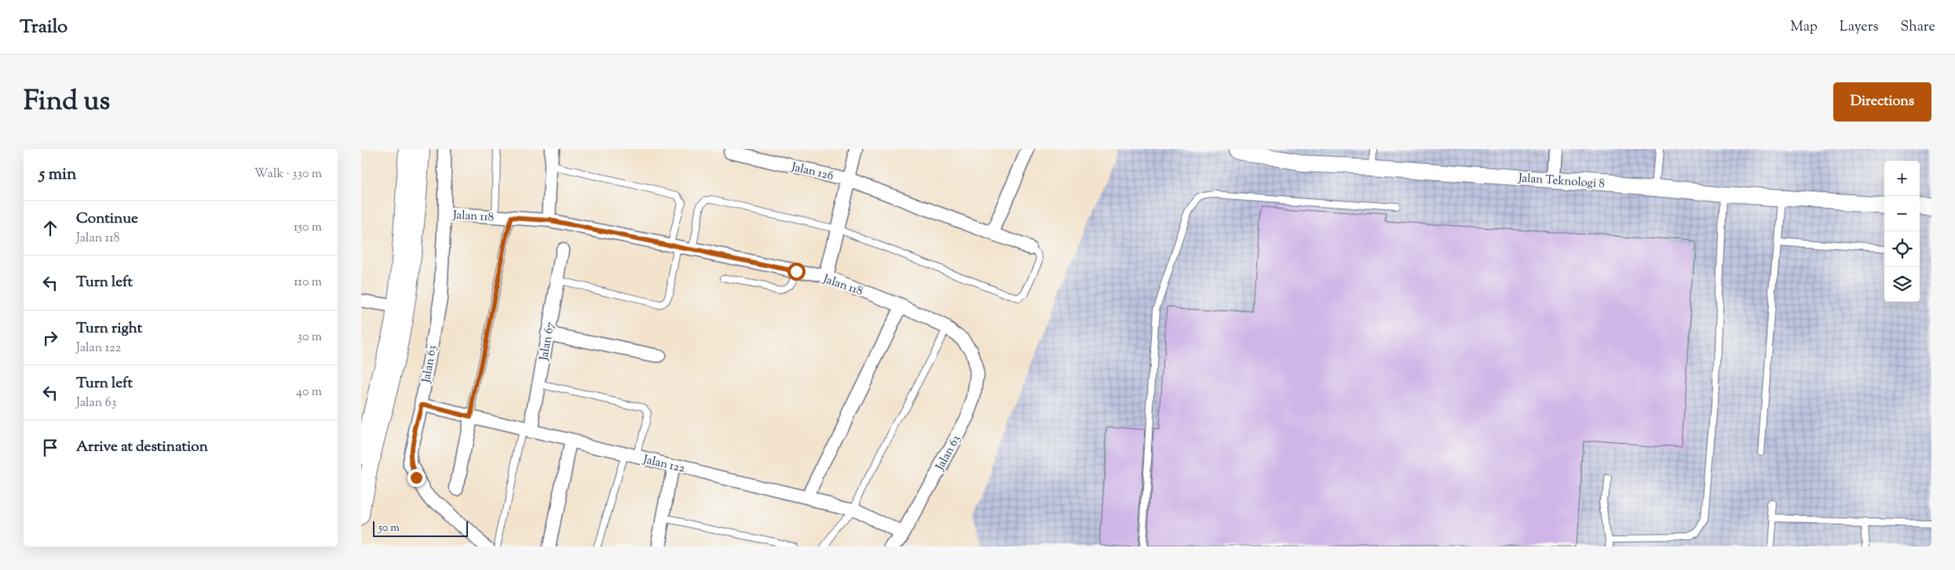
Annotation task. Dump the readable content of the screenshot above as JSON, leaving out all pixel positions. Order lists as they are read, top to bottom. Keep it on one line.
{"streets":{"street":["Jalan 126","Jalan Teknologi 8","Jalan 118","Jalan 67","Jalan 63","Jalan 122"]},"crossings":[["Jalan 118","Jalan 63"],["Jalan 67","Jalan 122"],["Jalan 63","Jalan 122"]],"scale_bar":"50 m","page":{"header":"Trailo","nav":["Map","Layers","Share"],"title":"Find us","buttons":"Directions","heading":["5 min","Walk · 330 m"],"map_buttons":["+","−"],"list":[["Continue","Jalan 118","150 m"],["Turn left","110 m"],["Turn right","Jalan 122","30 m"],["Turn left","Jalan 63","40 m"],"Arrive at destination"],"scale":"50 m"}}
